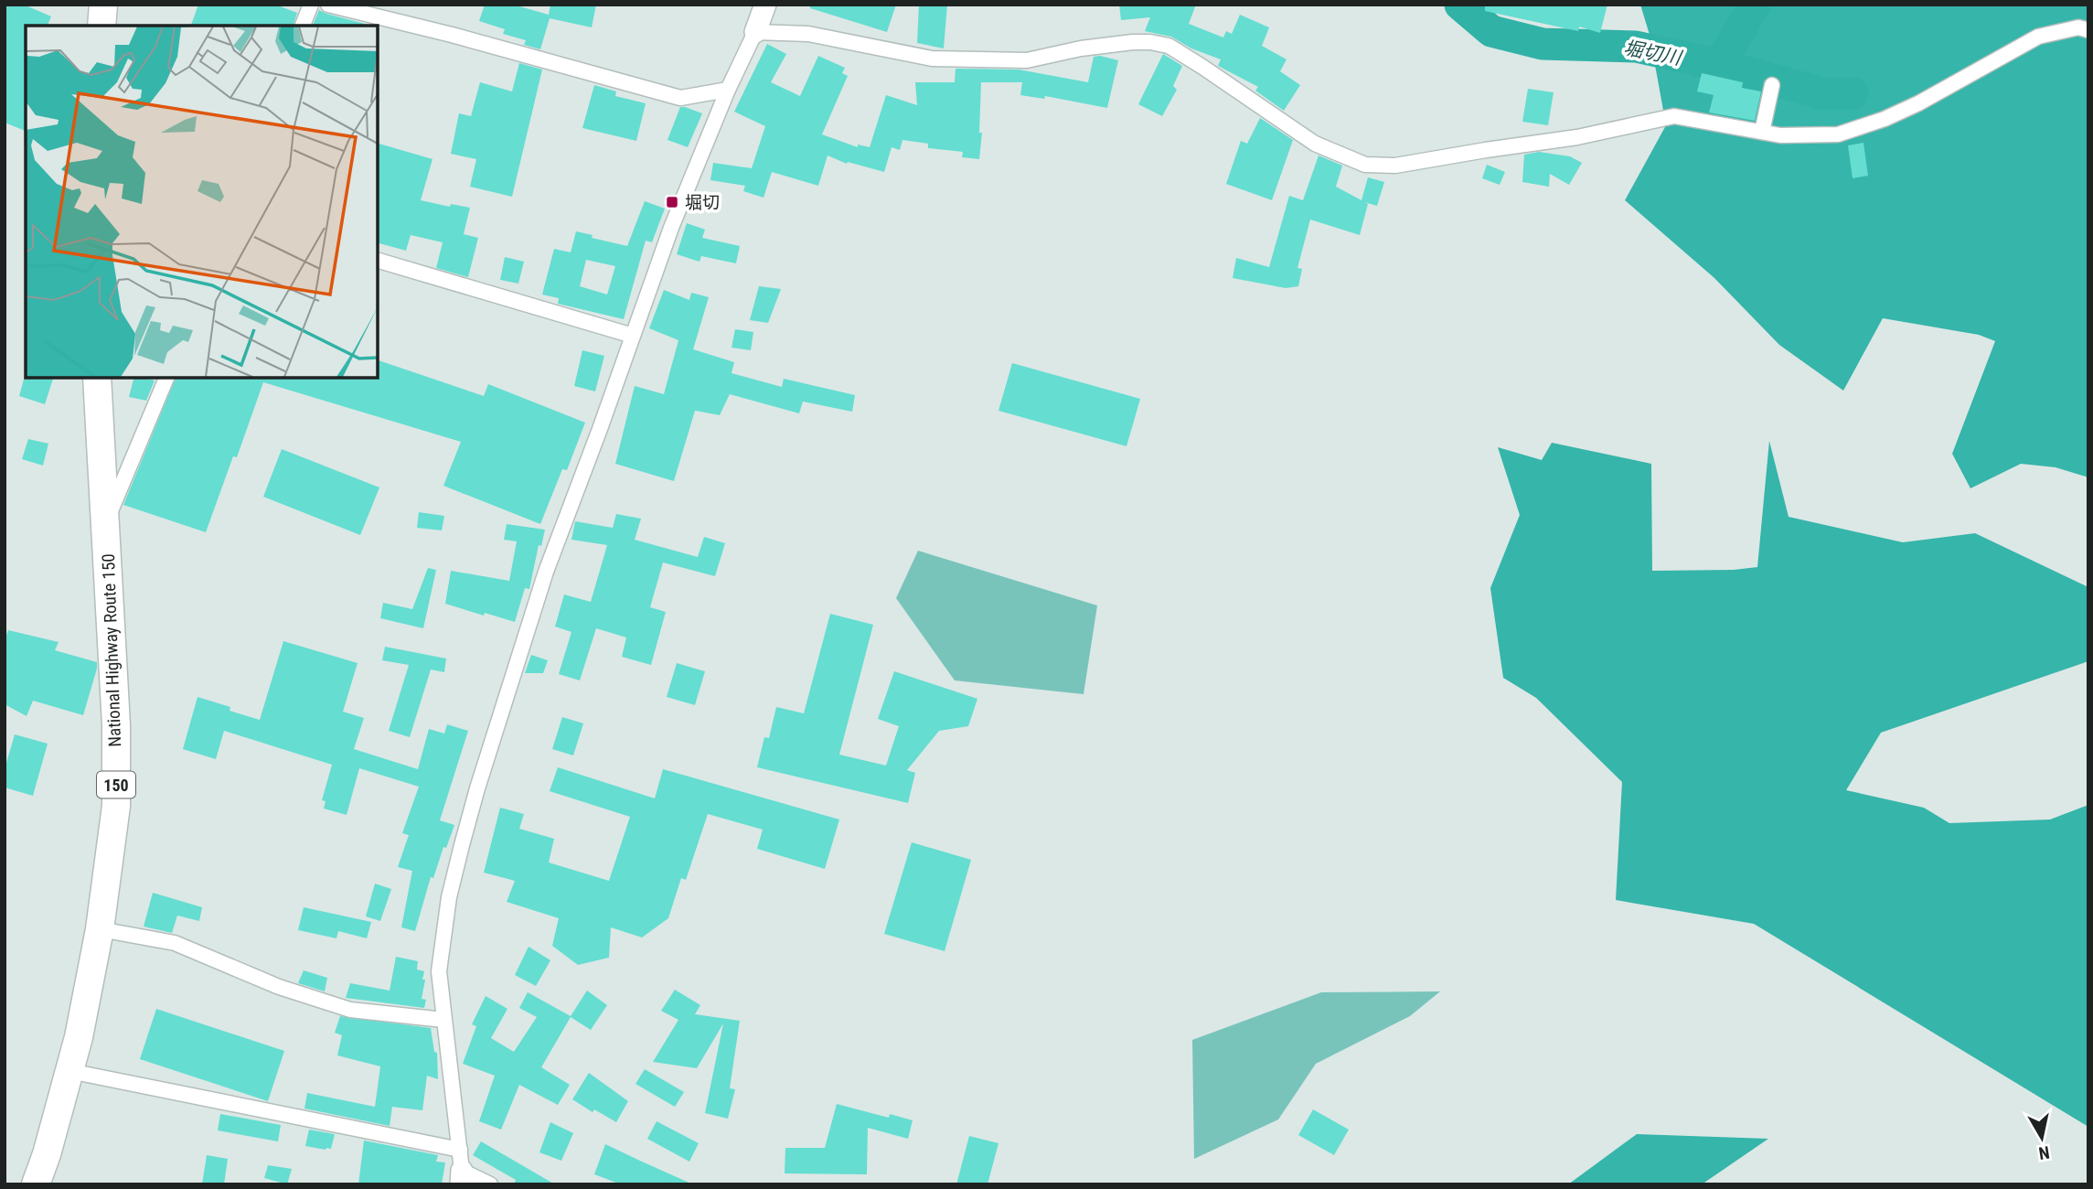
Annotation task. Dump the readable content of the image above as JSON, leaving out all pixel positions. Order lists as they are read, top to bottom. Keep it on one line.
{"streets":{"highway":["National Highway Route 150","150"]},"water":["堀切川"],"places":{"transit":["堀切"]},"north":"bottom"}
